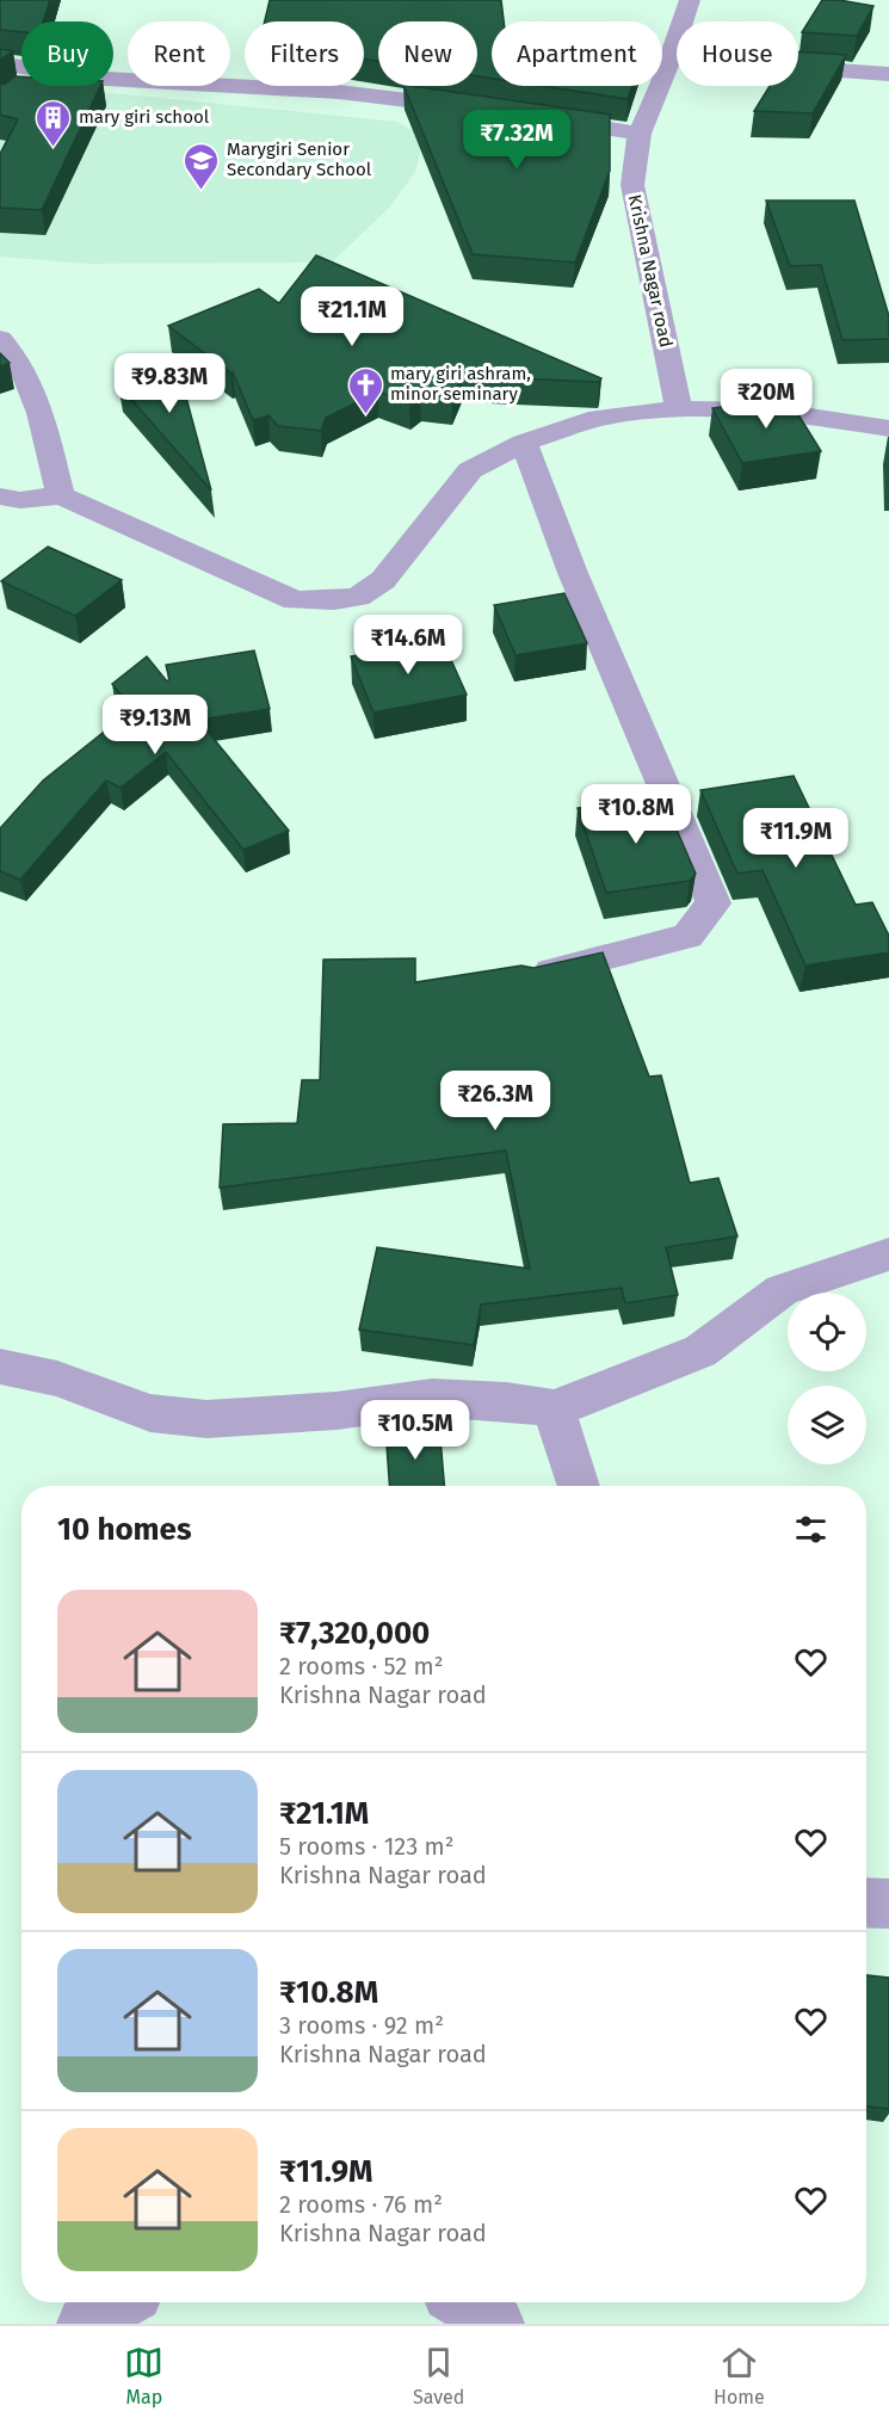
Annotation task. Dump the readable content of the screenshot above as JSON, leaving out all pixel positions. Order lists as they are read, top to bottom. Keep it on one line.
{"streets":{"street":["Krishna Nagar road"]},"places":{"building":["mary giri school"],"school or university":["Marygiri Senior Secondary School"],"church":["mary giri ashram, minor seminary"]},"page":{"chip":["Buy","Rent","Filters","New","Apartment","House"],"price":["₹7.32M","₹21.1M","₹9.83M","₹20M","₹14.6M","₹9.13M","₹10.8M","₹11.9M","₹26.3M","₹10.5M"],"heading":"10 homes","list":[{"name":"₹7,320,000","note":"2 rooms · 52 m² · Krishna Nagar road"},{"name":"₹21.1M","note":"5 rooms · 123 m² · Krishna Nagar road"},{"name":"₹10.8M","note":"3 rooms · 92 m² · Krishna Nagar road"},{"name":"₹11.9M","note":"2 rooms · 76 m² · Krishna Nagar road"}],"tabs":["Map","Saved","Home"]}}
